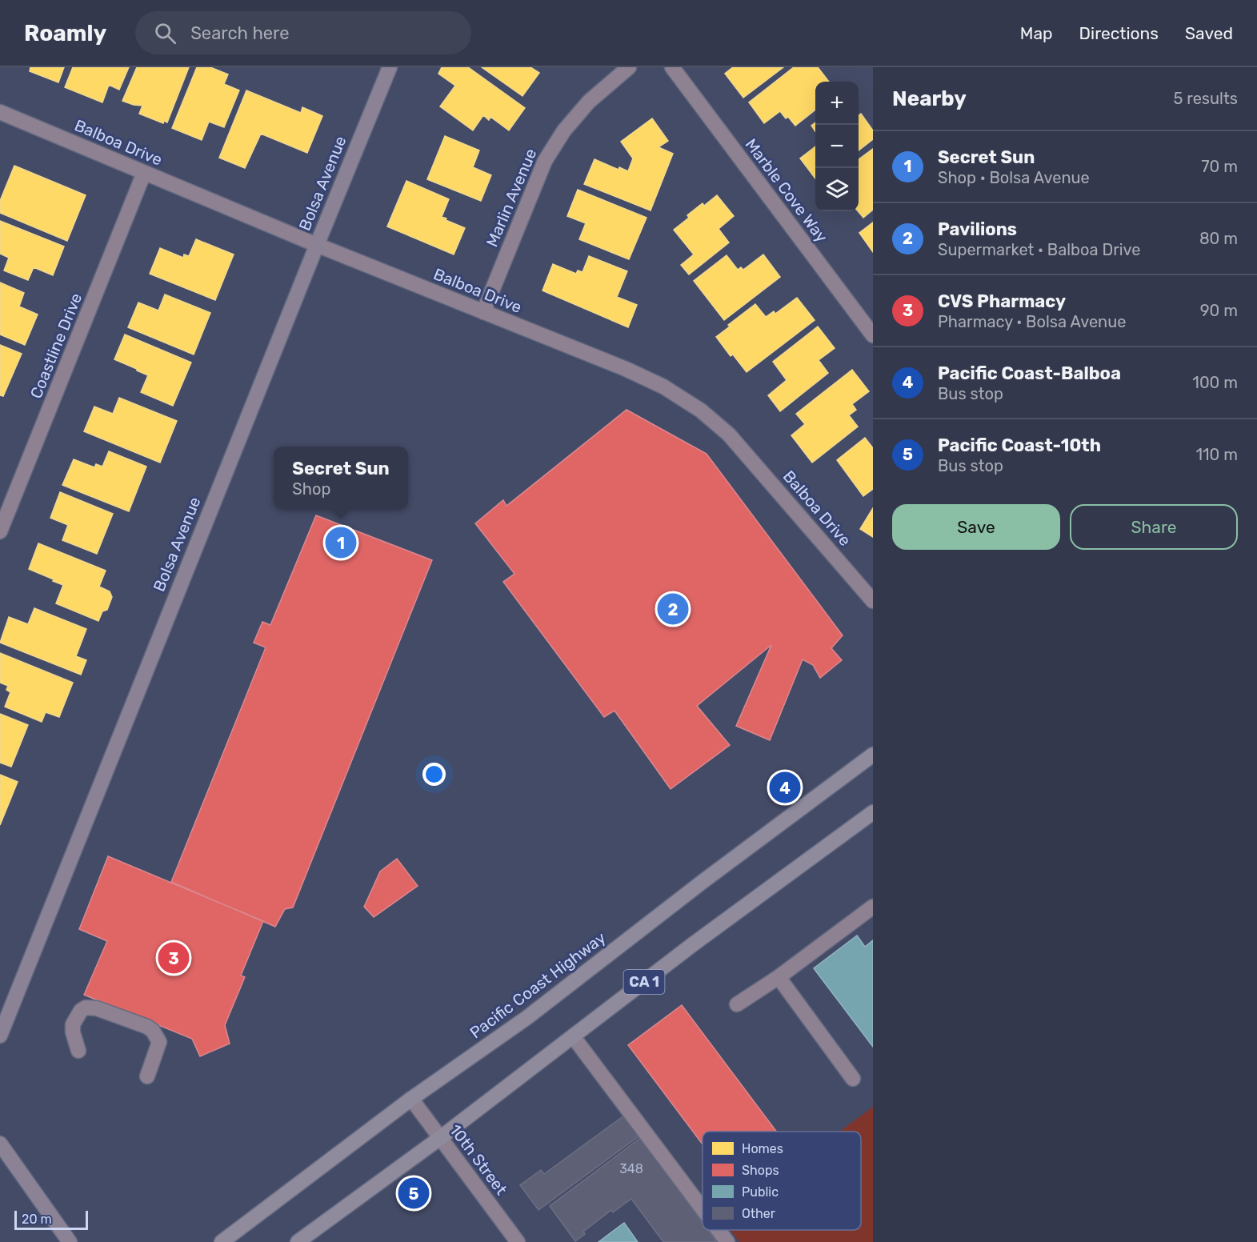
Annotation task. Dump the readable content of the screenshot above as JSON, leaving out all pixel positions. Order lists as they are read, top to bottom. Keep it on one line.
{"streets":{"highway":["CA 1","Pacific Coast Highway"],"main road":["Bolsa Avenue"],"street":["Balboa Drive","Marble Cove Way","Marlin Avenue","Coastline Drive","10th Street"]},"crossings":[["Balboa Drive","Bolsa Avenue"],["Balboa Drive","Marlin Avenue"],["Balboa Drive","Coastline Drive"],["CA 1","10th Street"],["Pacific Coast Highway","10th Street"]],"house_numbers":["348"],"legend":["Homes","Shops","Public","Other"],"scale_bar":"20 m","page":{"header":"Roamly","search":"Search here","nav":["Map","Directions","Saved"],"heading":["Nearby","5 results"],"map_buttons":["+","−"],"list":[{"mark":"1","name":"Secret Sun","note":"Shop · Bolsa Avenue","value":"70 m"},{"mark":"2","name":"Pavilions","note":"Supermarket · Balboa Drive","value":"80 m"},{"mark":"3","name":"CVS Pharmacy","note":"Pharmacy · Bolsa Avenue","value":"90 m"},{"mark":"4","name":"Pacific Coast-Balboa","note":"Bus stop","value":"100 m"},{"mark":"5","name":"Pacific Coast-10th","note":"Bus stop","value":"110 m"}],"popup":["Secret Sun","Shop"],"buttons":["Save","Share"],"pins":["1","2","4","3","5"],"scale":"20 m"}}
